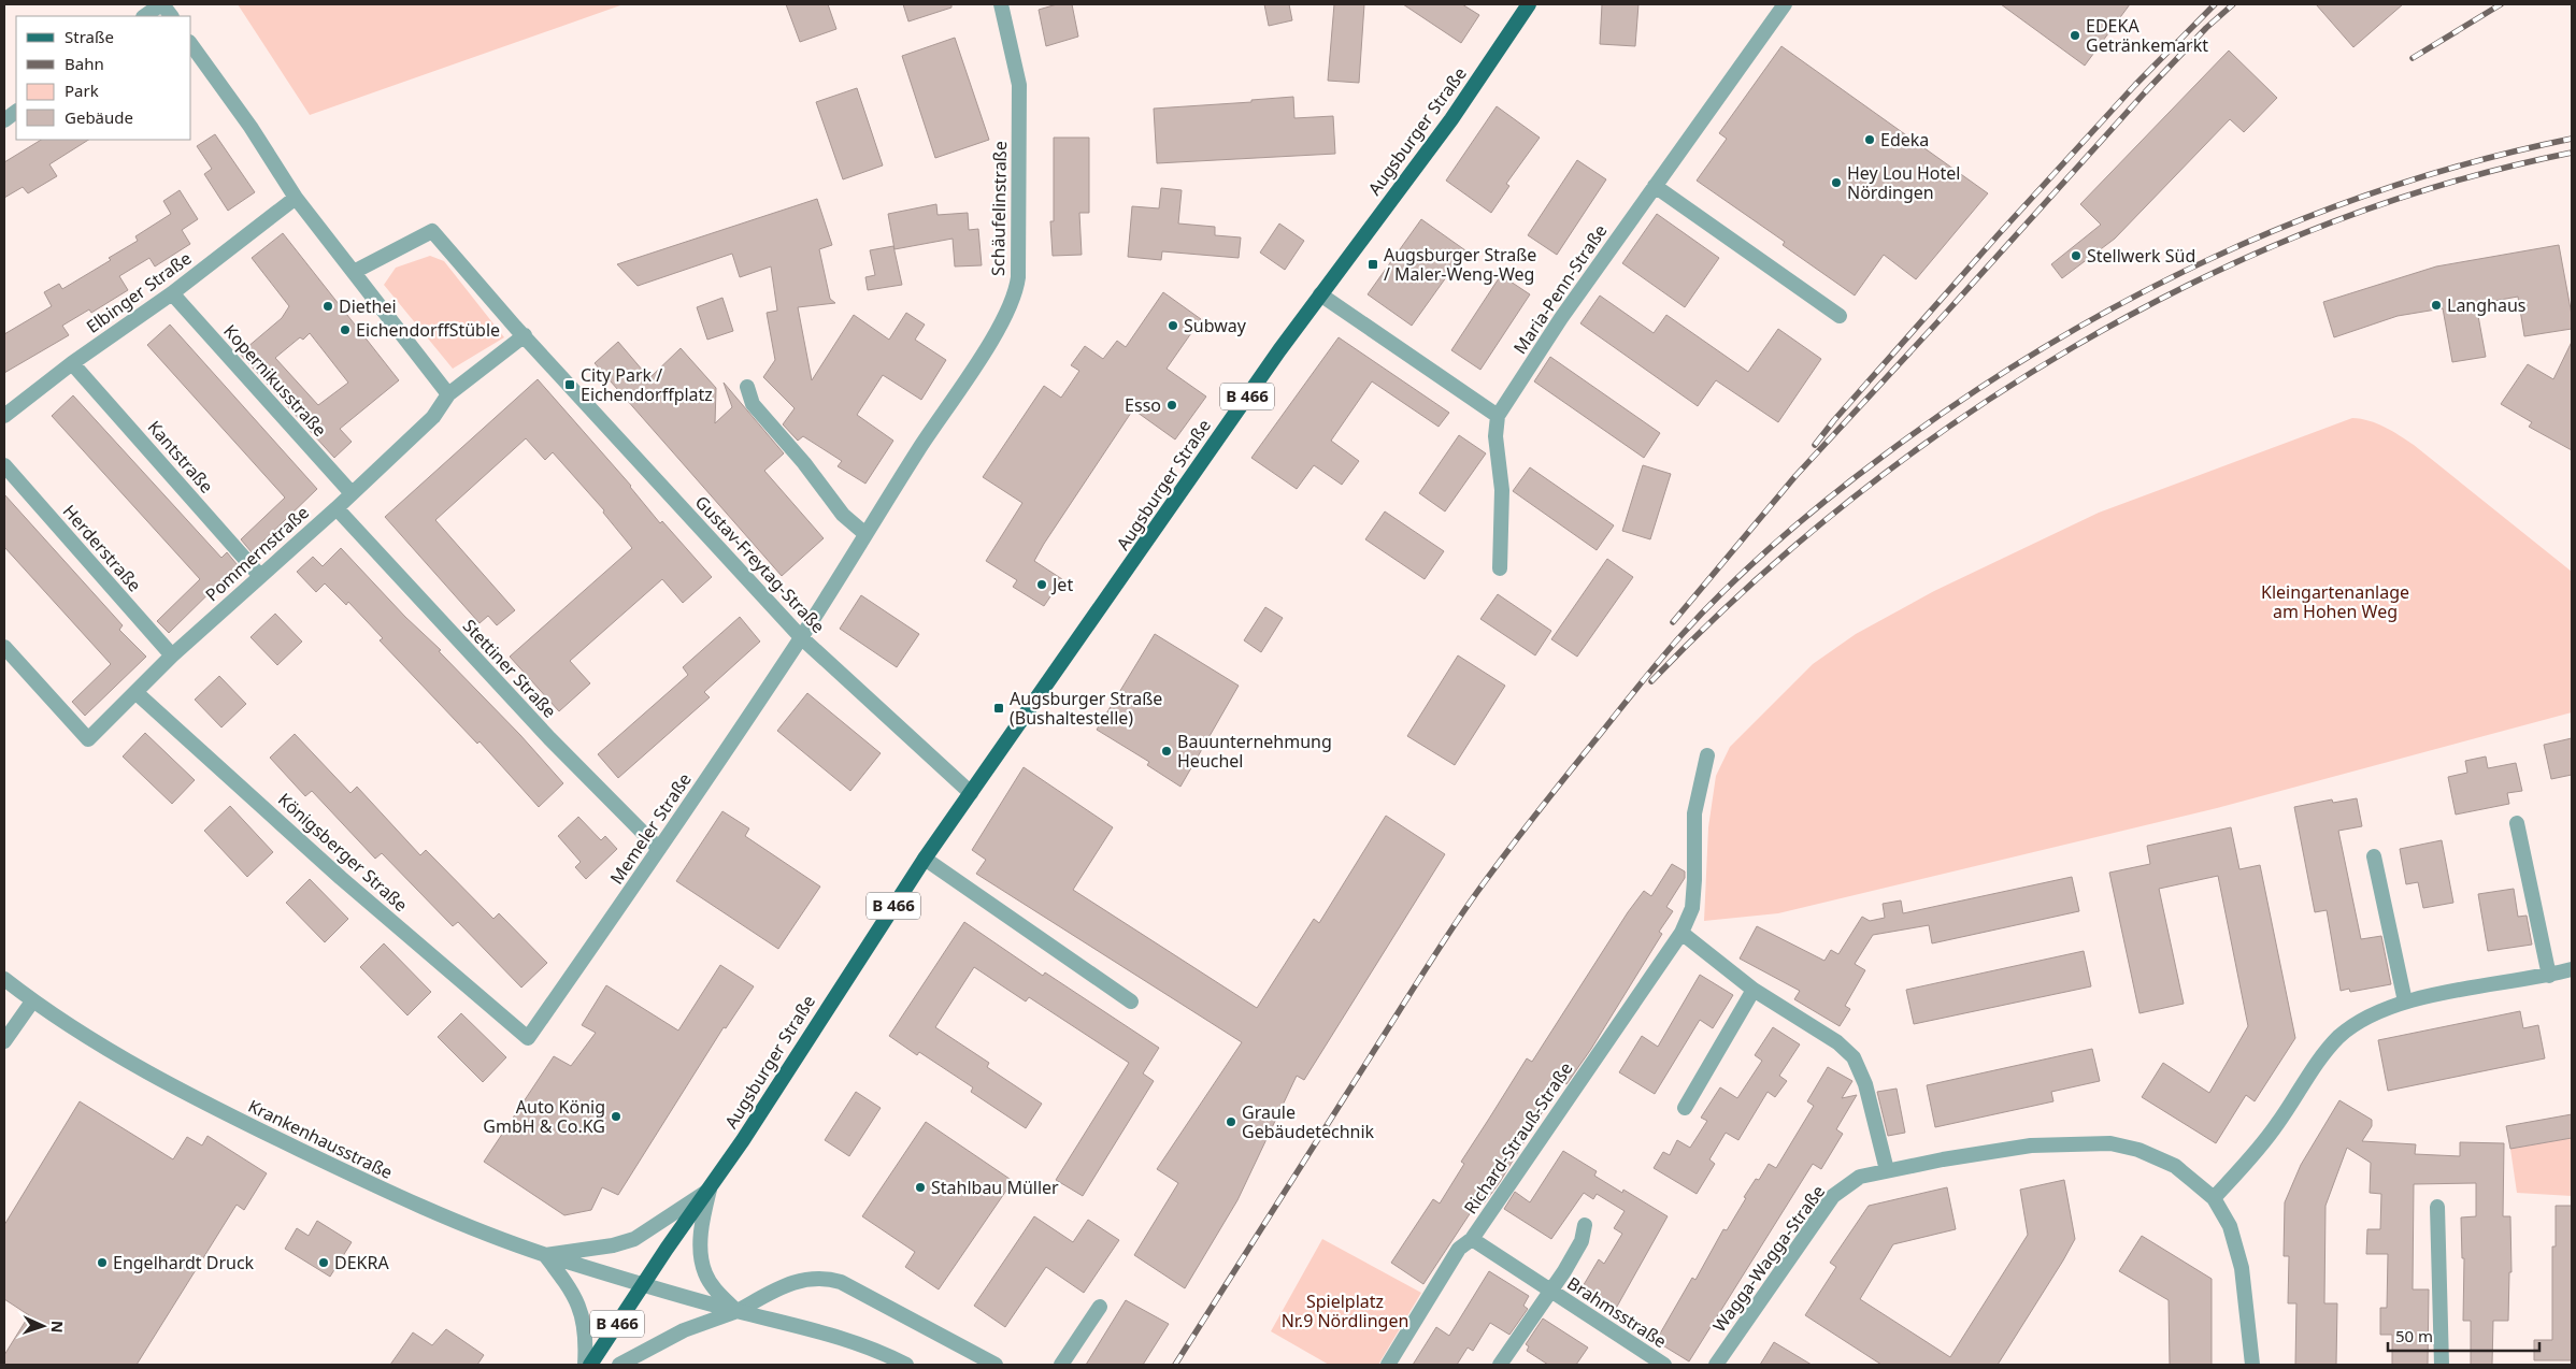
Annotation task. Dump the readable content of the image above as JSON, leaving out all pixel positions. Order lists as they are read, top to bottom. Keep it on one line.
{"streets":{"main road":["Augsburger Straße","B 466"],"street":["Schäufelinstraße","Maria-Penn-Straße","Elbinger Straße","Kopernikusstraße","Kantstraße","Herderstraße","Pommernstraße","Gustav-Freytag-Straße","Stettiner Straße","Memeler Straße","Königsberger Straße","Richard-Strauß-Straße","Krankenhausstraße","Wagga-Wagga-Straße","Brahmsstraße"]},"crossings":[["Augsburger Straße","Gustav-Freytag-Straße"],["Augsburger Straße","Krankenhausstraße"],["Schäufelinstraße","Gustav-Freytag-Straße"],["Schäufelinstraße","Memeler Straße"],["Elbinger Straße","Kopernikusstraße"],["Elbinger Straße","Kantstraße"],["Kopernikusstraße","Pommernstraße"],["Kantstraße","Pommernstraße"],["Herderstraße","Pommernstraße"],["Pommernstraße","Stettiner Straße"],["Pommernstraße","Königsberger Straße"],["Gustav-Freytag-Straße","Memeler Straße"],["Stettiner Straße","Memeler Straße"],["Memeler Straße","Königsberger Straße"],["Richard-Strauß-Straße","Brahmsstraße"]],"parks":["Kleingartenanlage am Hohen Weg","Spielplatz Nr.9 Nördlingen"],"places":{"other":["EDEKA Getränkemarkt","Edeka","Hey Lou Hotel Nördingen","Stellwerk Süd","Langhaus","Diethei","Subway","EichendorffStüble","Esso","Jet","Bauunternehmung Heuchel","Auto König GmbH & Co.KG","Graule Gebäudetechnik","Stahlbau Müller","Engelhardt Druck","DEKRA"],"transit":["Augsburger Straße / Maler-Weng-Weg","City Park / Eichendorffplatz","Augsburger Straße (Bushaltestelle)"]},"legend":["Straße","Bahn","Park","Gebäude"],"scale_bar":"50 m","north":"right"}
